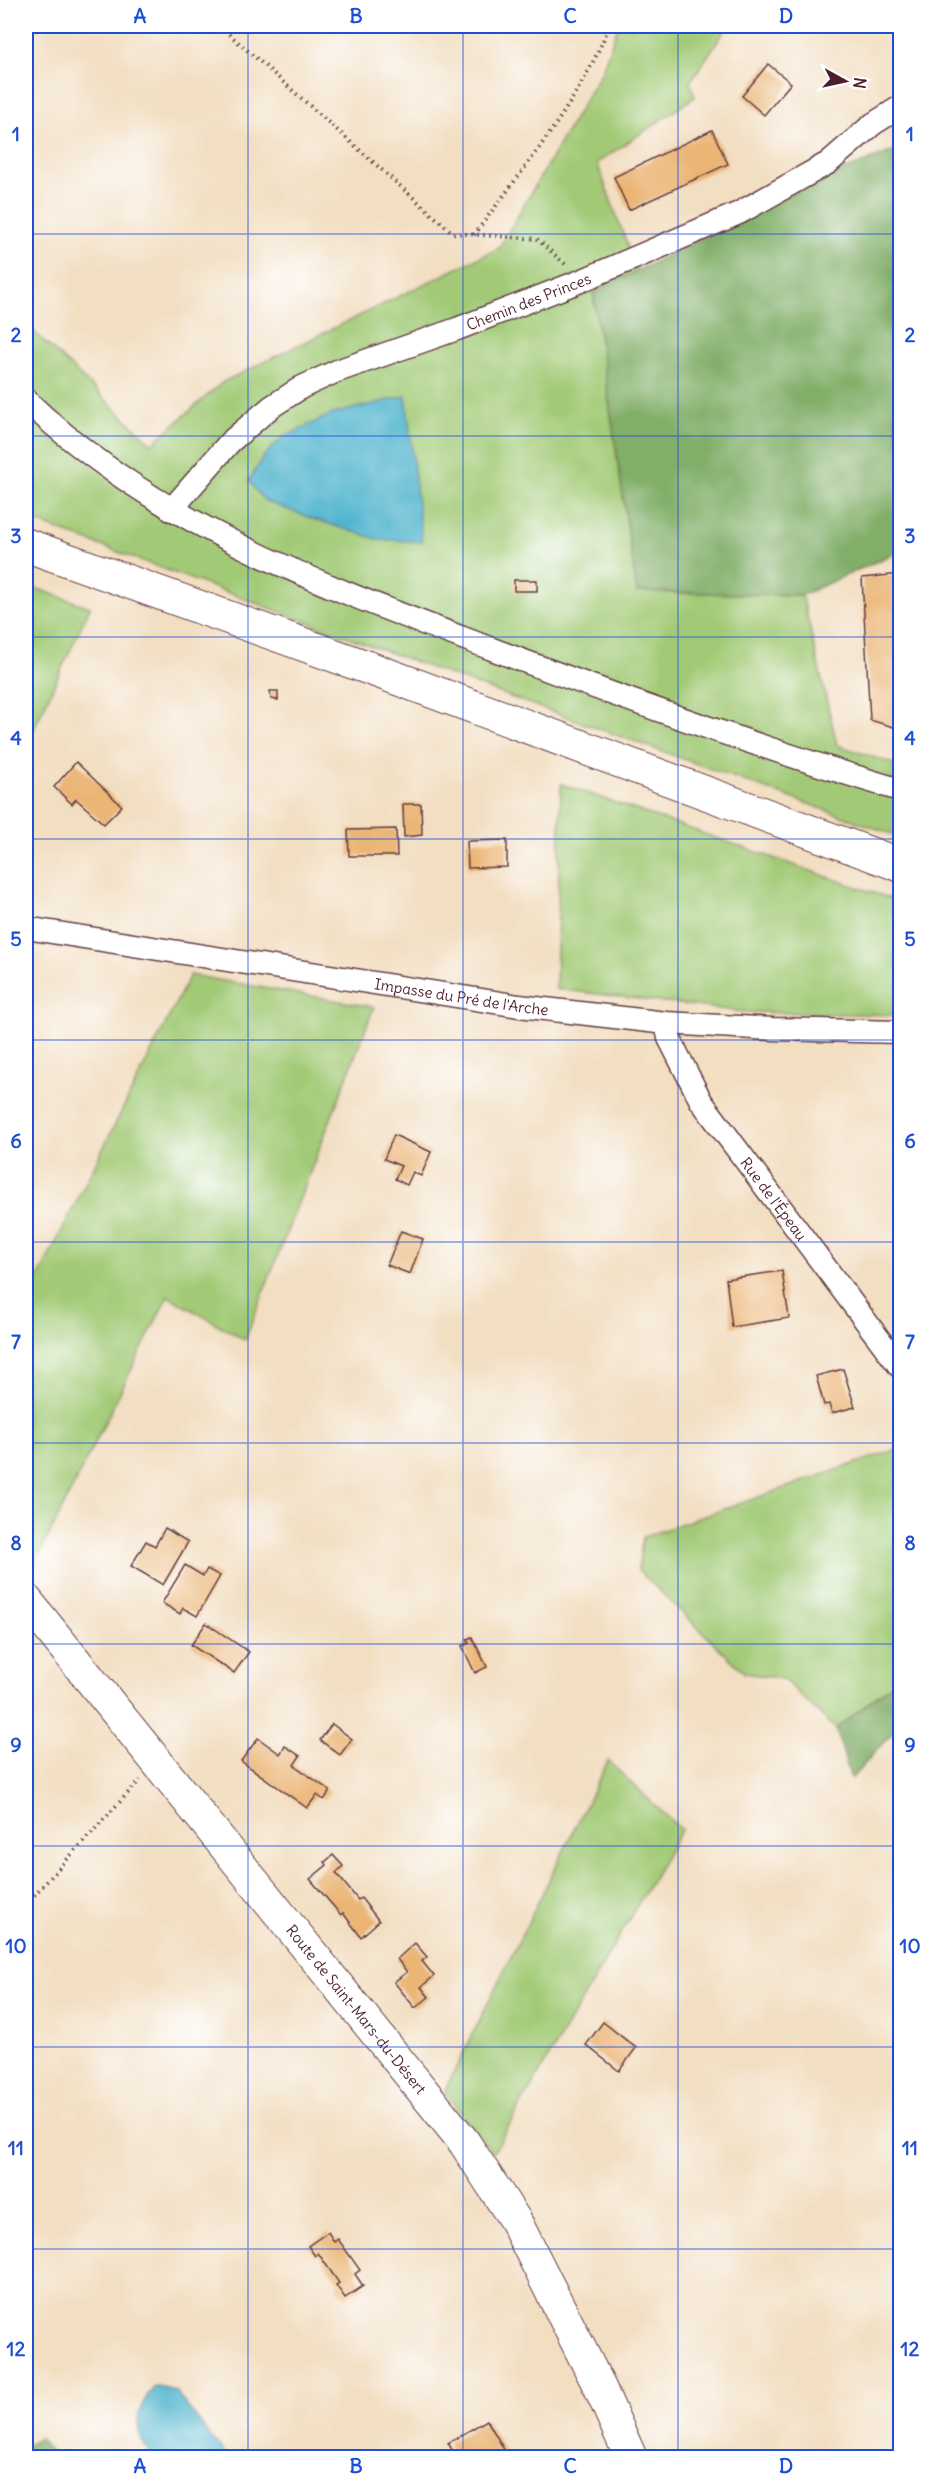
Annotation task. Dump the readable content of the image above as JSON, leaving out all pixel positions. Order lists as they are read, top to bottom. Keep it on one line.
{"streets":{"main road":["Route de Saint-Mars-du-Désert"],"street":["Chemin des Princes","Impasse du Pré de l'Arche","Rue de l'Épeau"]},"crossings":[["Impasse du Pré de l'Arche","Rue de l'Épeau"]],"north":"right","grid":{"columns":["A","B","C","D"],"rows":["1","2","3","4","5","6","7","8","9","10","11","12"]}}
